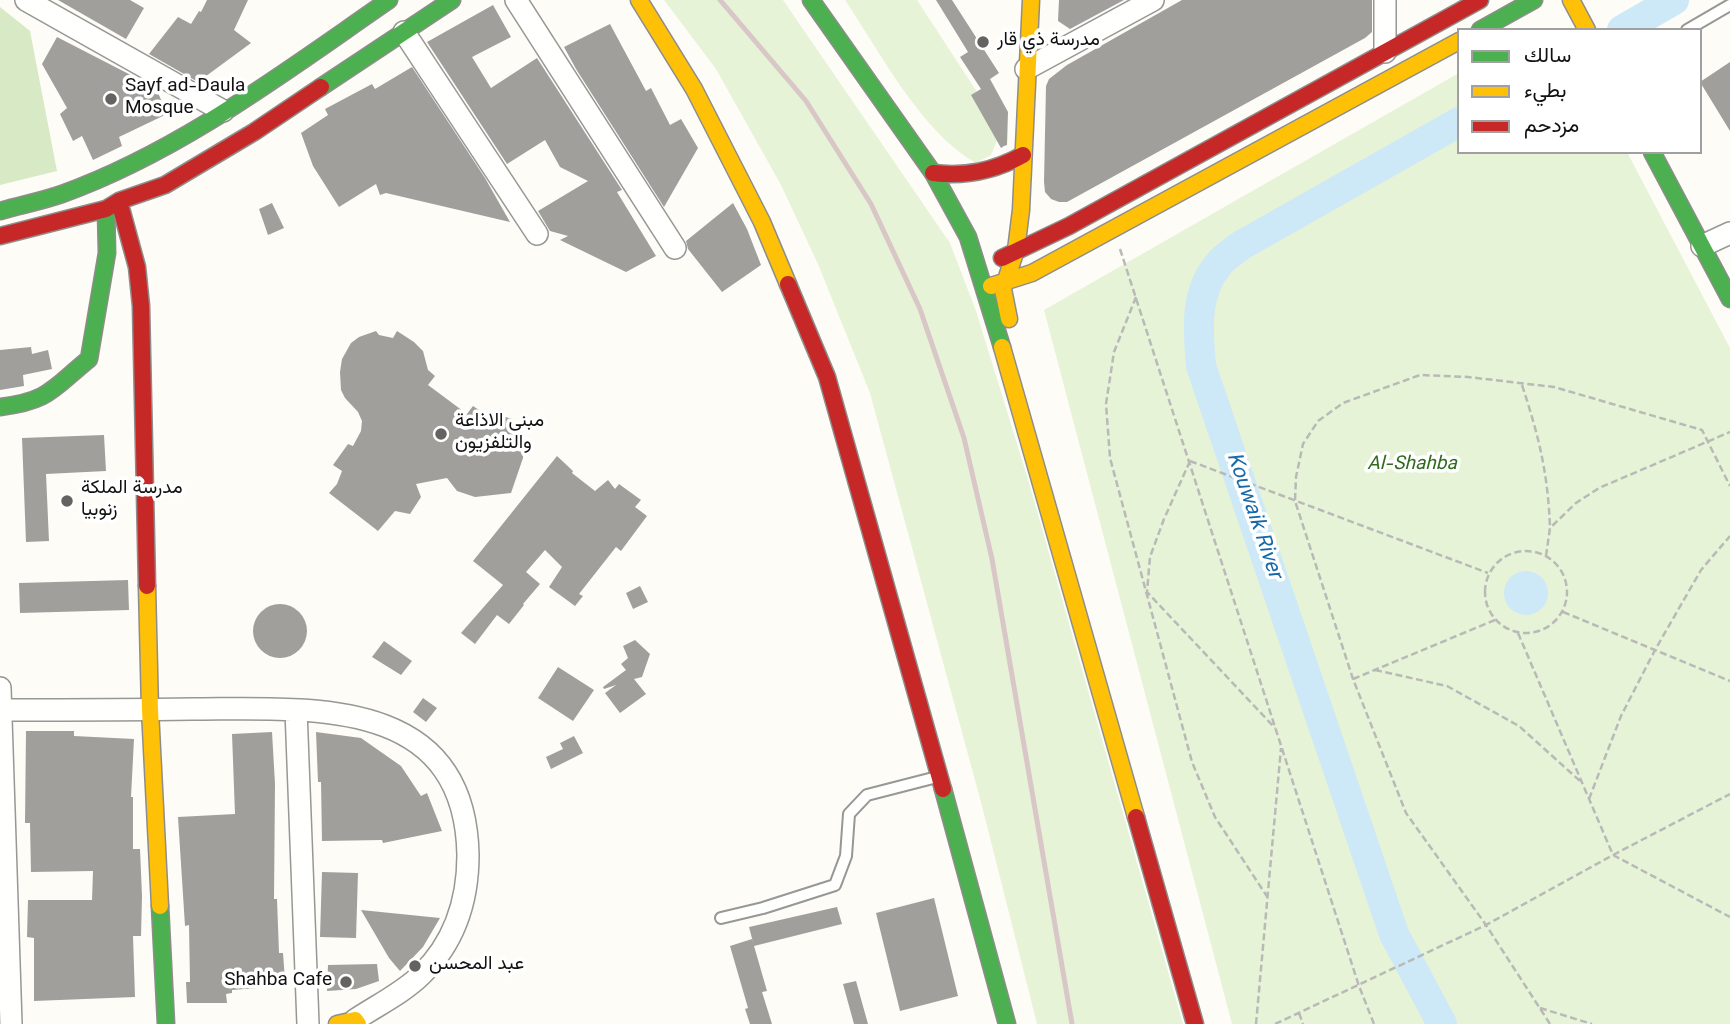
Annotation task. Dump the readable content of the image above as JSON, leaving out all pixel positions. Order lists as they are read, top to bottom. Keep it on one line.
{"water":["Kouwaik River"],"parks":["Al-Shahba"],"places":["مدرسة ذي قار","Sayf ad-Daula Mosque","مبنى الاذاعة والتلفزيون","مدرسة الملكة زنوبيا","عبد المحسن","Shahba Cafe"],"legend":["سالك","بطيء","مزدحم"]}
